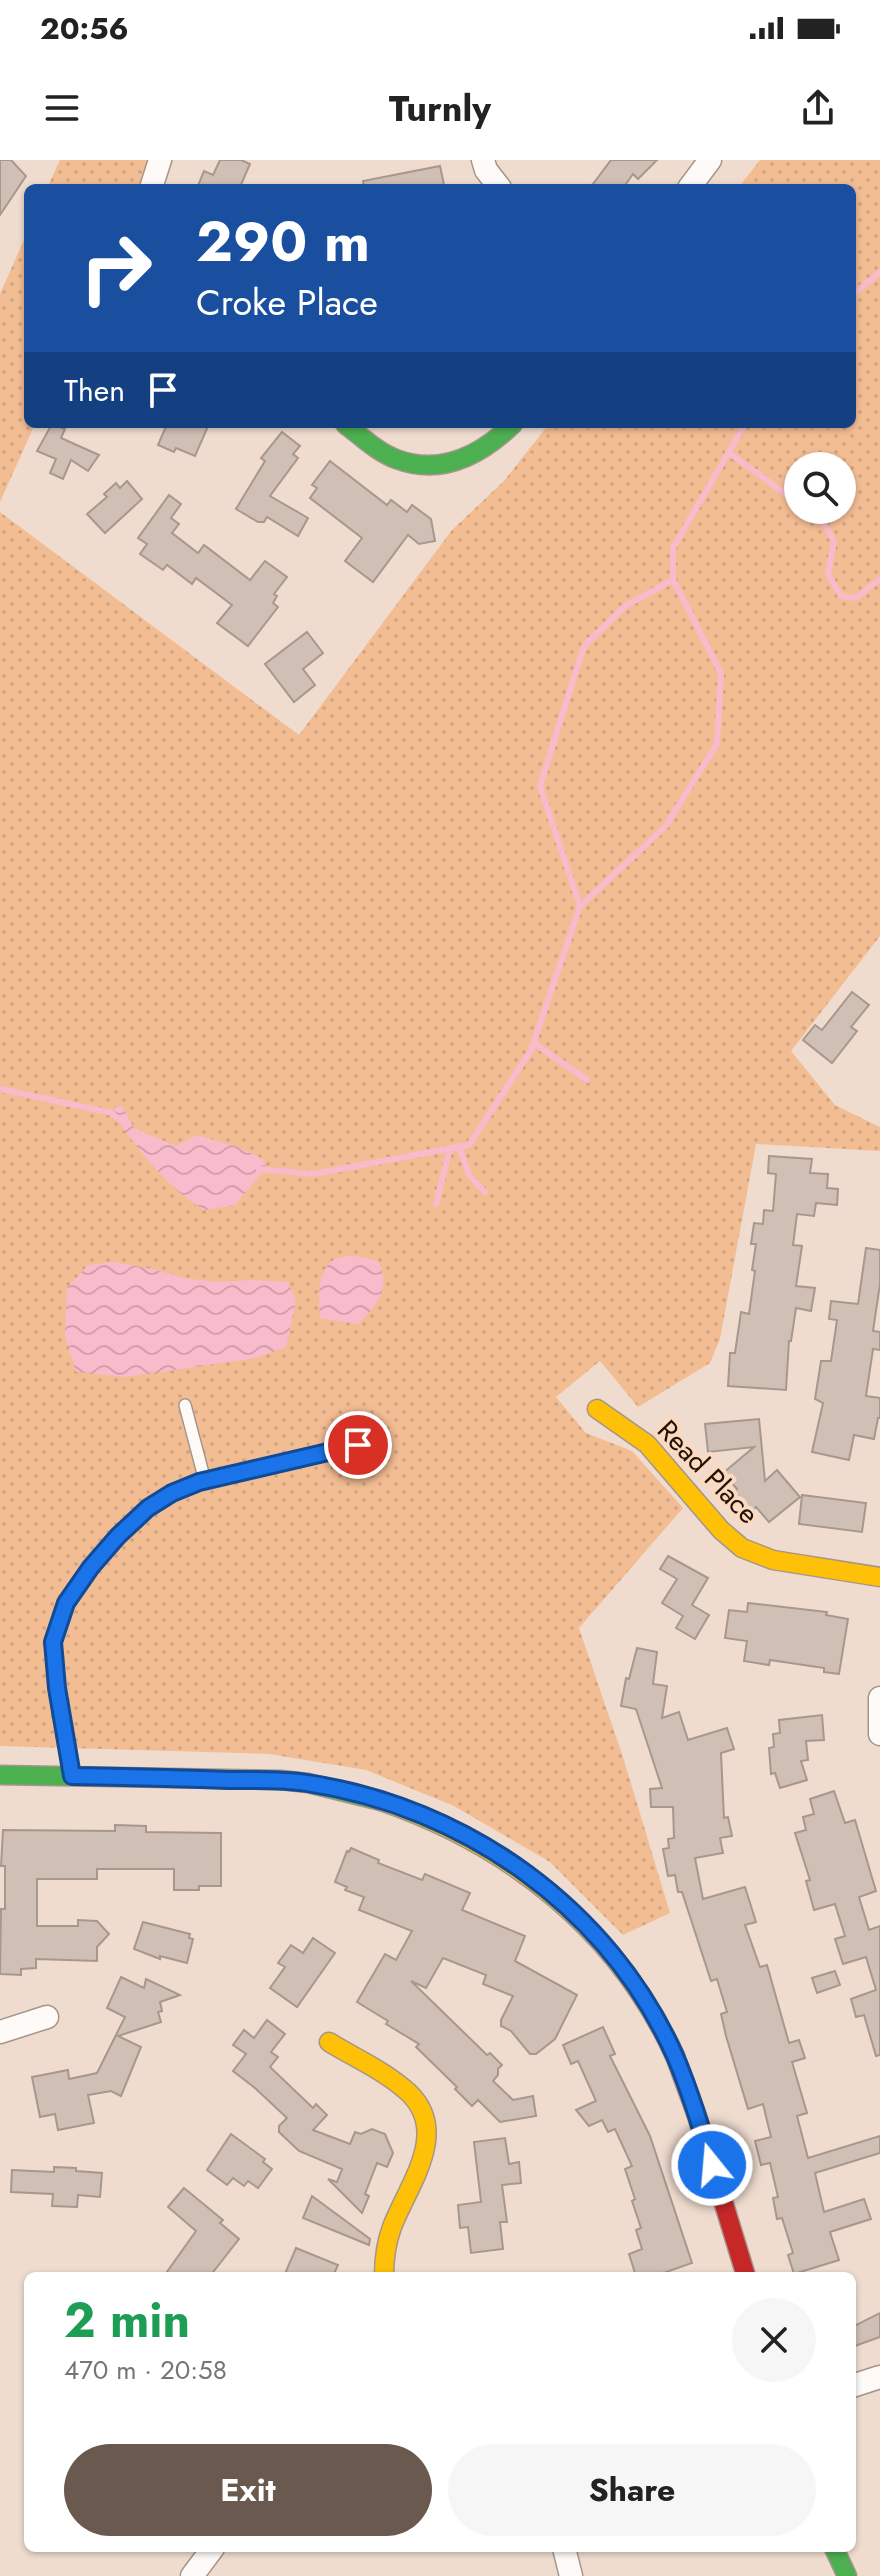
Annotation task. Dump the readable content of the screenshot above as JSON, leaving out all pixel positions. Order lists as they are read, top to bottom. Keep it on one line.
{"streets":{"main road":["Read Place"]},"page":{"status":"20:56","header":"Turnly","turn":["290 m","Croke Place"],"then":"Then","heading":["2 min","470 m · 20:58"],"buttons":["Exit","Share"]}}
